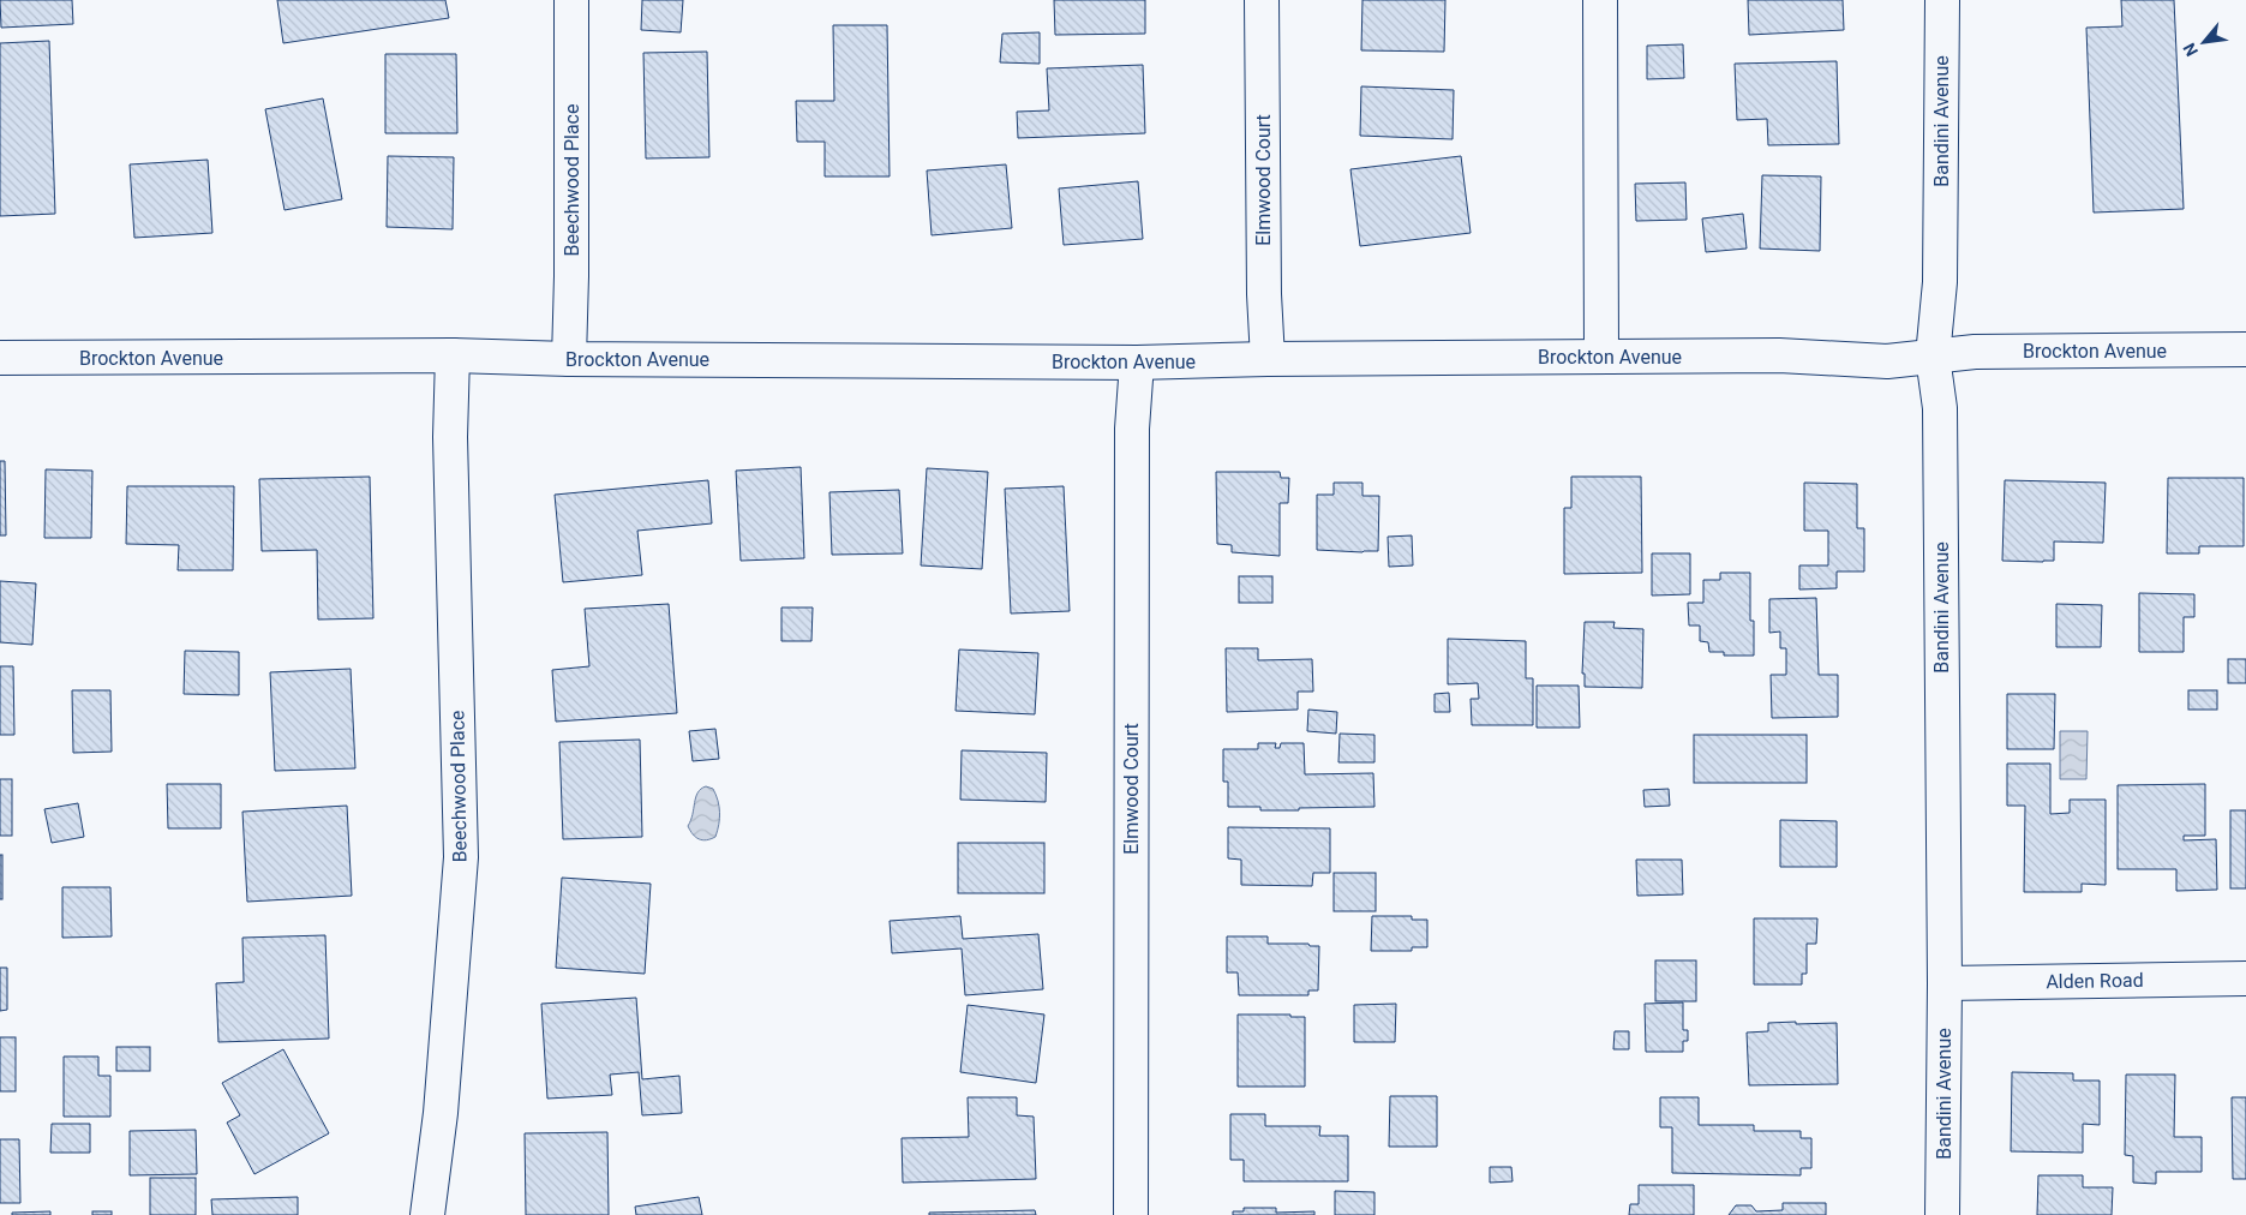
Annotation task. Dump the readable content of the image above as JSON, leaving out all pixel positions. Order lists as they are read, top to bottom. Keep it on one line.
{"streets":{"street":["Bandini Avenue","Beechwood Place","Elmwood Court","Brockton Avenue","Alden Road"]},"crossings":[["Bandini Avenue","Brockton Avenue"],["Bandini Avenue","Alden Road"],["Beechwood Place","Brockton Avenue"],["Elmwood Court","Brockton Avenue"]],"north":"bottom left"}
